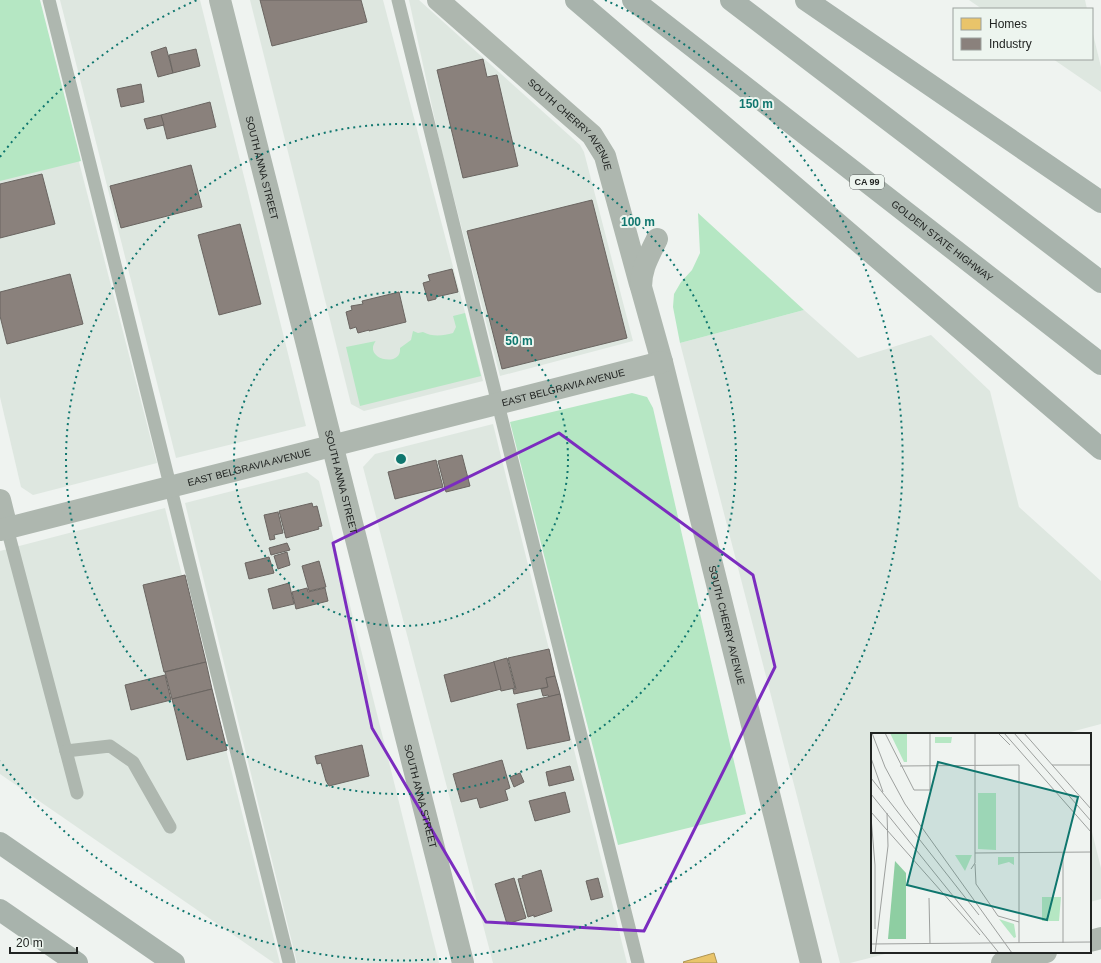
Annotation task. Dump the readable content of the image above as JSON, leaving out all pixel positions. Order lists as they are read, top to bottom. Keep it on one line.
{"streets":{"highway":["CA 99","GOLDEN STATE HIGHWAY"],"street":["SOUTH CHERRY AVENUE","SOUTH ANNA STREET","EAST BELGRAVIA AVENUE"]},"crossings":[["SOUTH CHERRY AVENUE","EAST BELGRAVIA AVENUE"],["SOUTH ANNA STREET","EAST BELGRAVIA AVENUE"]],"legend":["Homes","Industry"],"scale_bar":"20 m","rings":["150 m","100 m","50 m"]}
